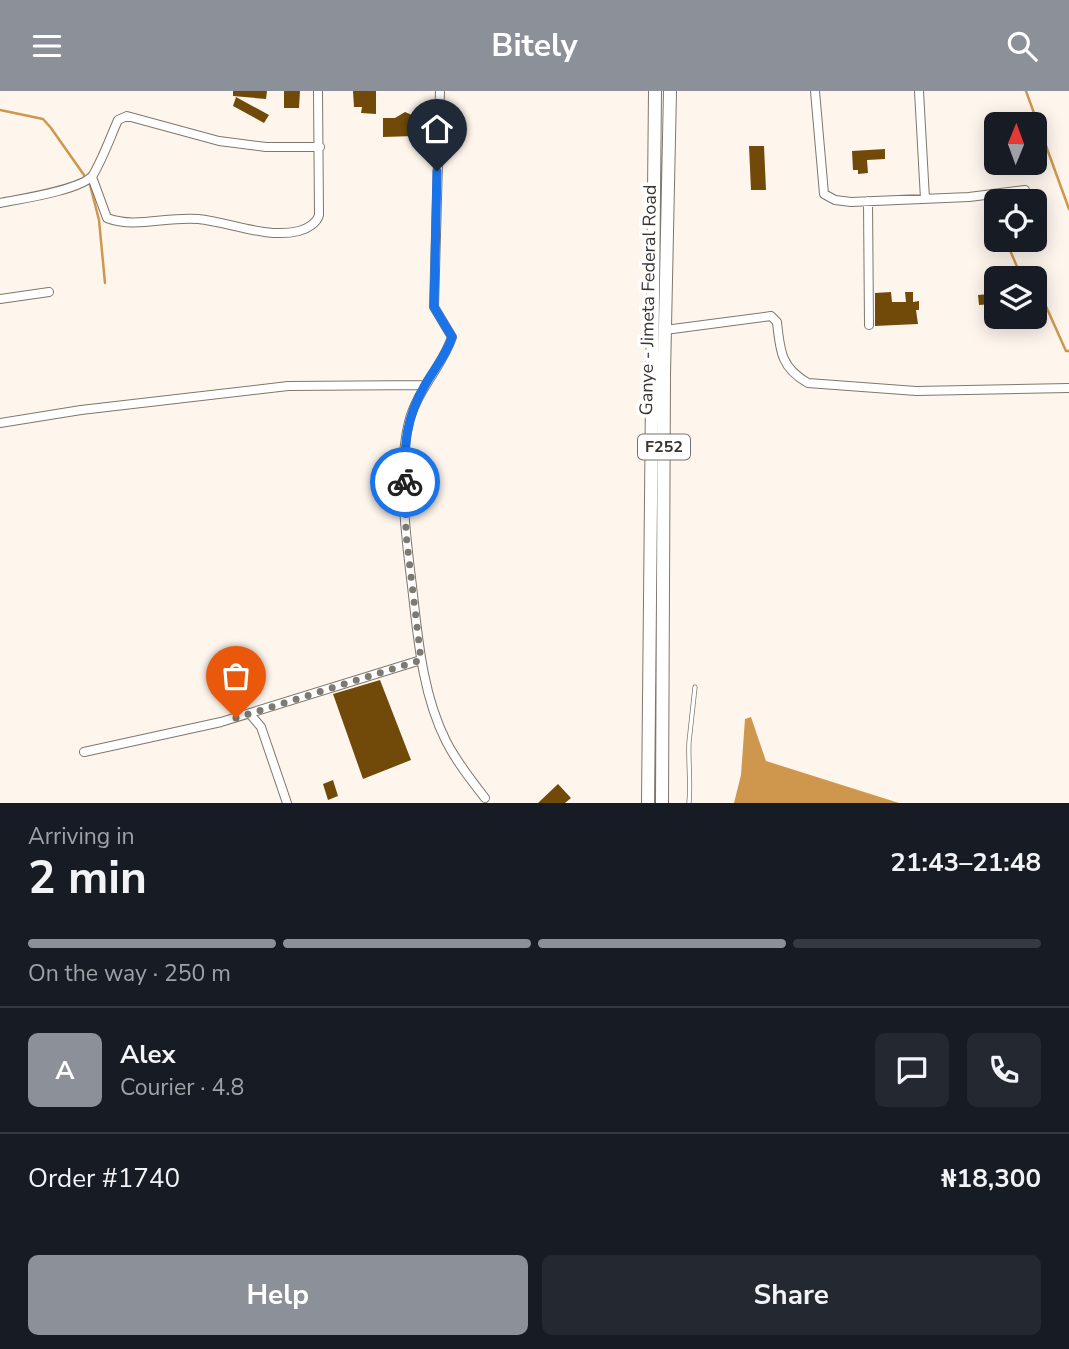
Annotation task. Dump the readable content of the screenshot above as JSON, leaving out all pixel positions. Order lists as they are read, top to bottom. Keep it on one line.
{"streets":{"main road":["Ganye - Jimeta Federal Road","F252"]},"north":"top","page":{"header":"Bitely","heading":["2 min","Arriving in","21:43–21:48"],"panel":["Alex","Courier · 4.8","Order #1740","₦18,300"],"bar":"On the way · 250 m","round":"A","buttons":["Help","Share"]}}
